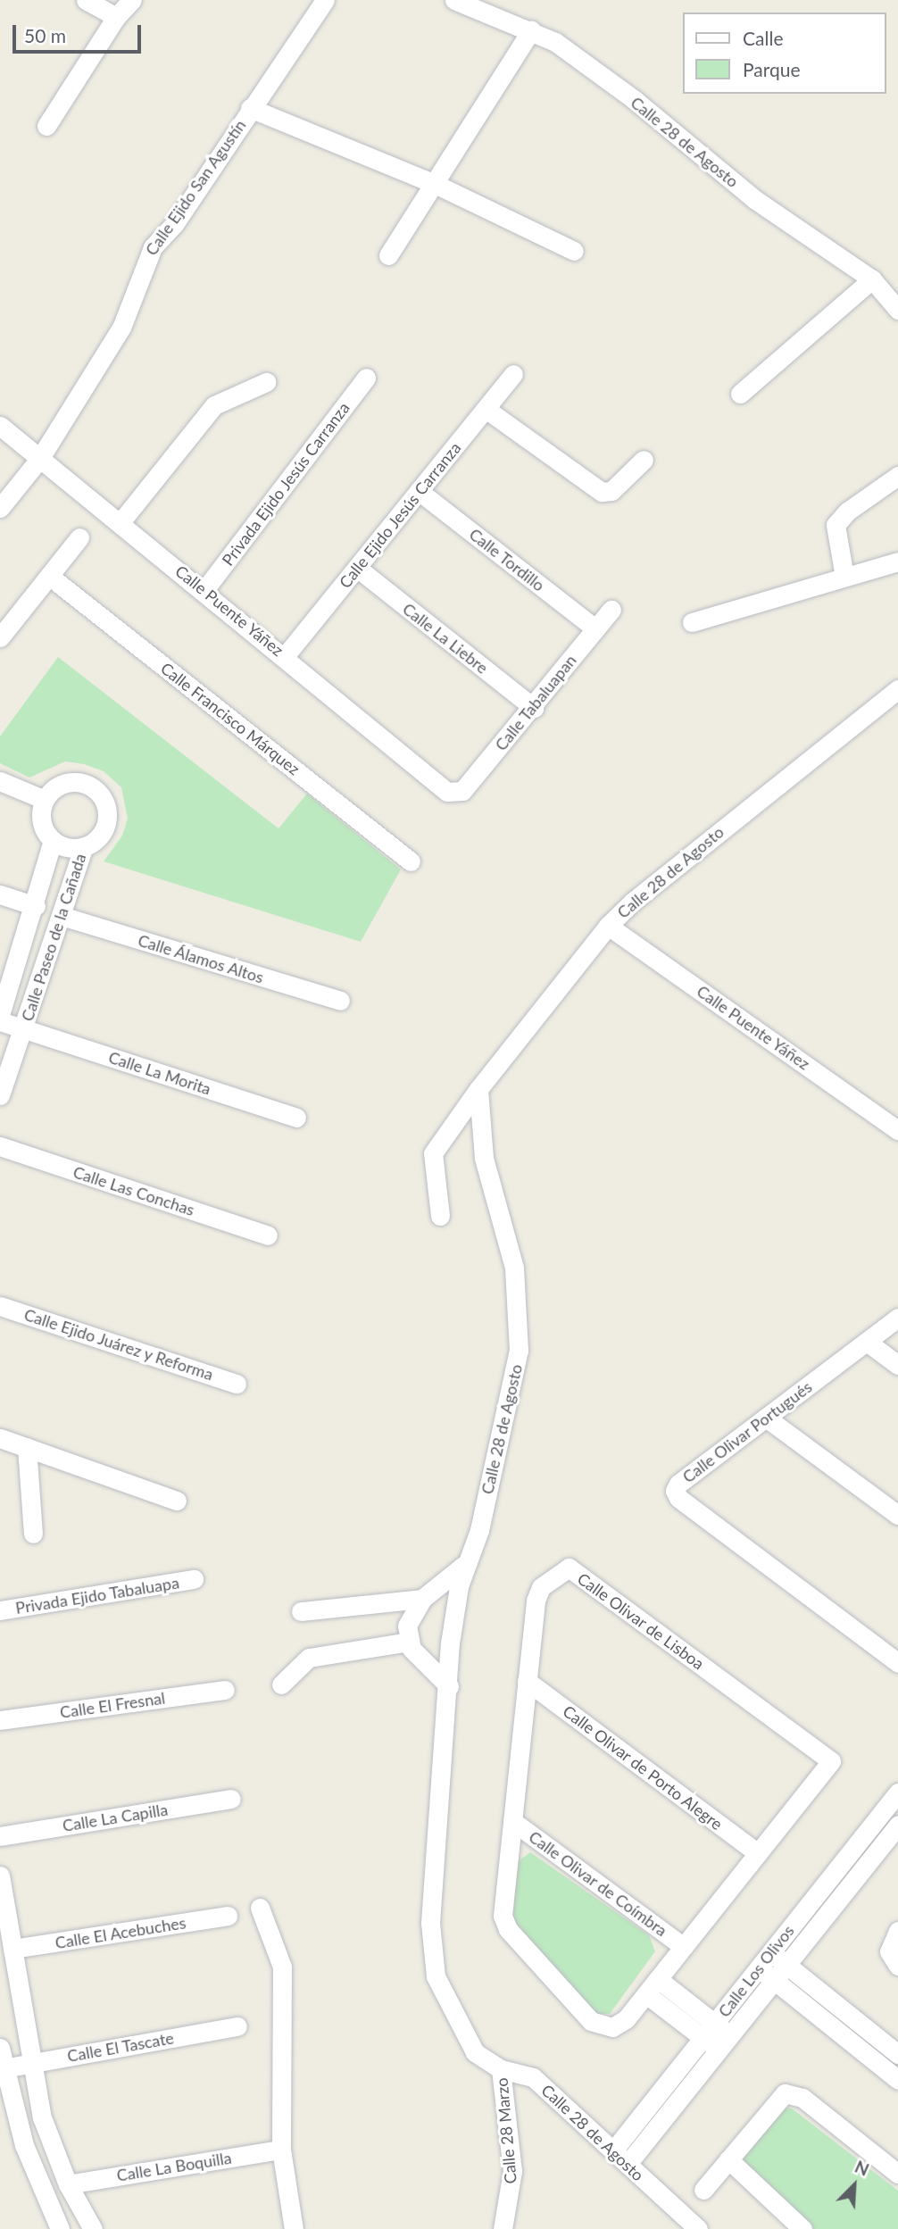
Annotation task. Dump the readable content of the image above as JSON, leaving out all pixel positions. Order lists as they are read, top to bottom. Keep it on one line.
{"streets":{"street":["Calle 28 de Agosto","Calle Ejido San Agustín","Privada Ejido Jesús Carranza","Calle Ejido Jesús Carranza","Calle Tordillo","Calle Puente Yáñez","Calle La Liebre","Calle Tabaluapan","Calle Francisco Márquez","Calle Paseo de la Cañada","Calle Álamos Altos","Calle La Morita","Calle Las Conchas","Calle Ejido Juárez y Reforma","Calle Olivar Portugués","Privada Ejido Tabaluapa","Calle Olivar de Lisboa","Calle El Fresnal","Calle Olivar de Porto Alegre","Calle La Capilla","Calle Olivar de Coímbra","Calle El Acebuches","Calle Los Olivos","Calle El Tascate","Calle 28 Marzo","Calle La Boquilla"]},"crossings":[["Calle 28 de Agosto","Calle Puente Yáñez"],["Calle 28 de Agosto","Calle Los Olivos"],["Calle 28 de Agosto","Calle 28 Marzo"],["Calle Ejido San Agustín","Calle Puente Yáñez"],["Privada Ejido Jesús Carranza","Calle Puente Yáñez"],["Calle Ejido Jesús Carranza","Calle Tordillo"],["Calle Ejido Jesús Carranza","Calle Puente Yáñez"],["Calle Ejido Jesús Carranza","Calle La Liebre"],["Calle Tordillo","Calle Tabaluapan"],["Calle Puente Yáñez","Calle Tabaluapan"],["Calle La Liebre","Calle Tabaluapan"],["Calle Paseo de la Cañada","Calle Álamos Altos"],["Calle Paseo de la Cañada","Calle La Morita"],["Calle Olivar de Lisboa","Calle Olivar de Porto Alegre"],["Calle Olivar de Lisboa","Calle Olivar de Coímbra"]],"legend":["Calle","Parque"],"scale_bar":"50 m","north":"top right"}
